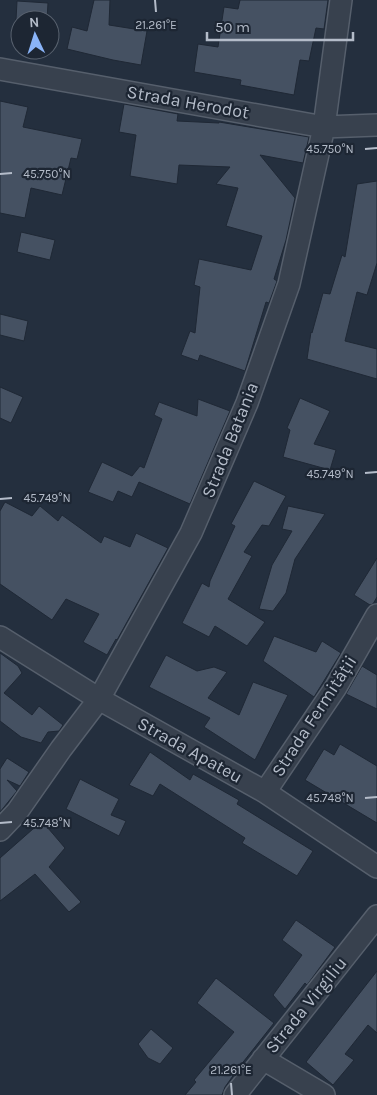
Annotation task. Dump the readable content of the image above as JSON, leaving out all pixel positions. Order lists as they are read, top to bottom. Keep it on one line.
{"streets":{"street":["Strada Herodot","Strada Batania","Strada Fermității","Strada Apateu","Strada Virgiliu"]},"crossings":[["Strada Herodot","Strada Batania"],["Strada Batania","Strada Apateu"],["Strada Fermității","Strada Apateu"]],"scale_bar":"50 m","north":"top","coordinates":["21.261°E","45.750°N","45.749°N","45.748°N"]}
